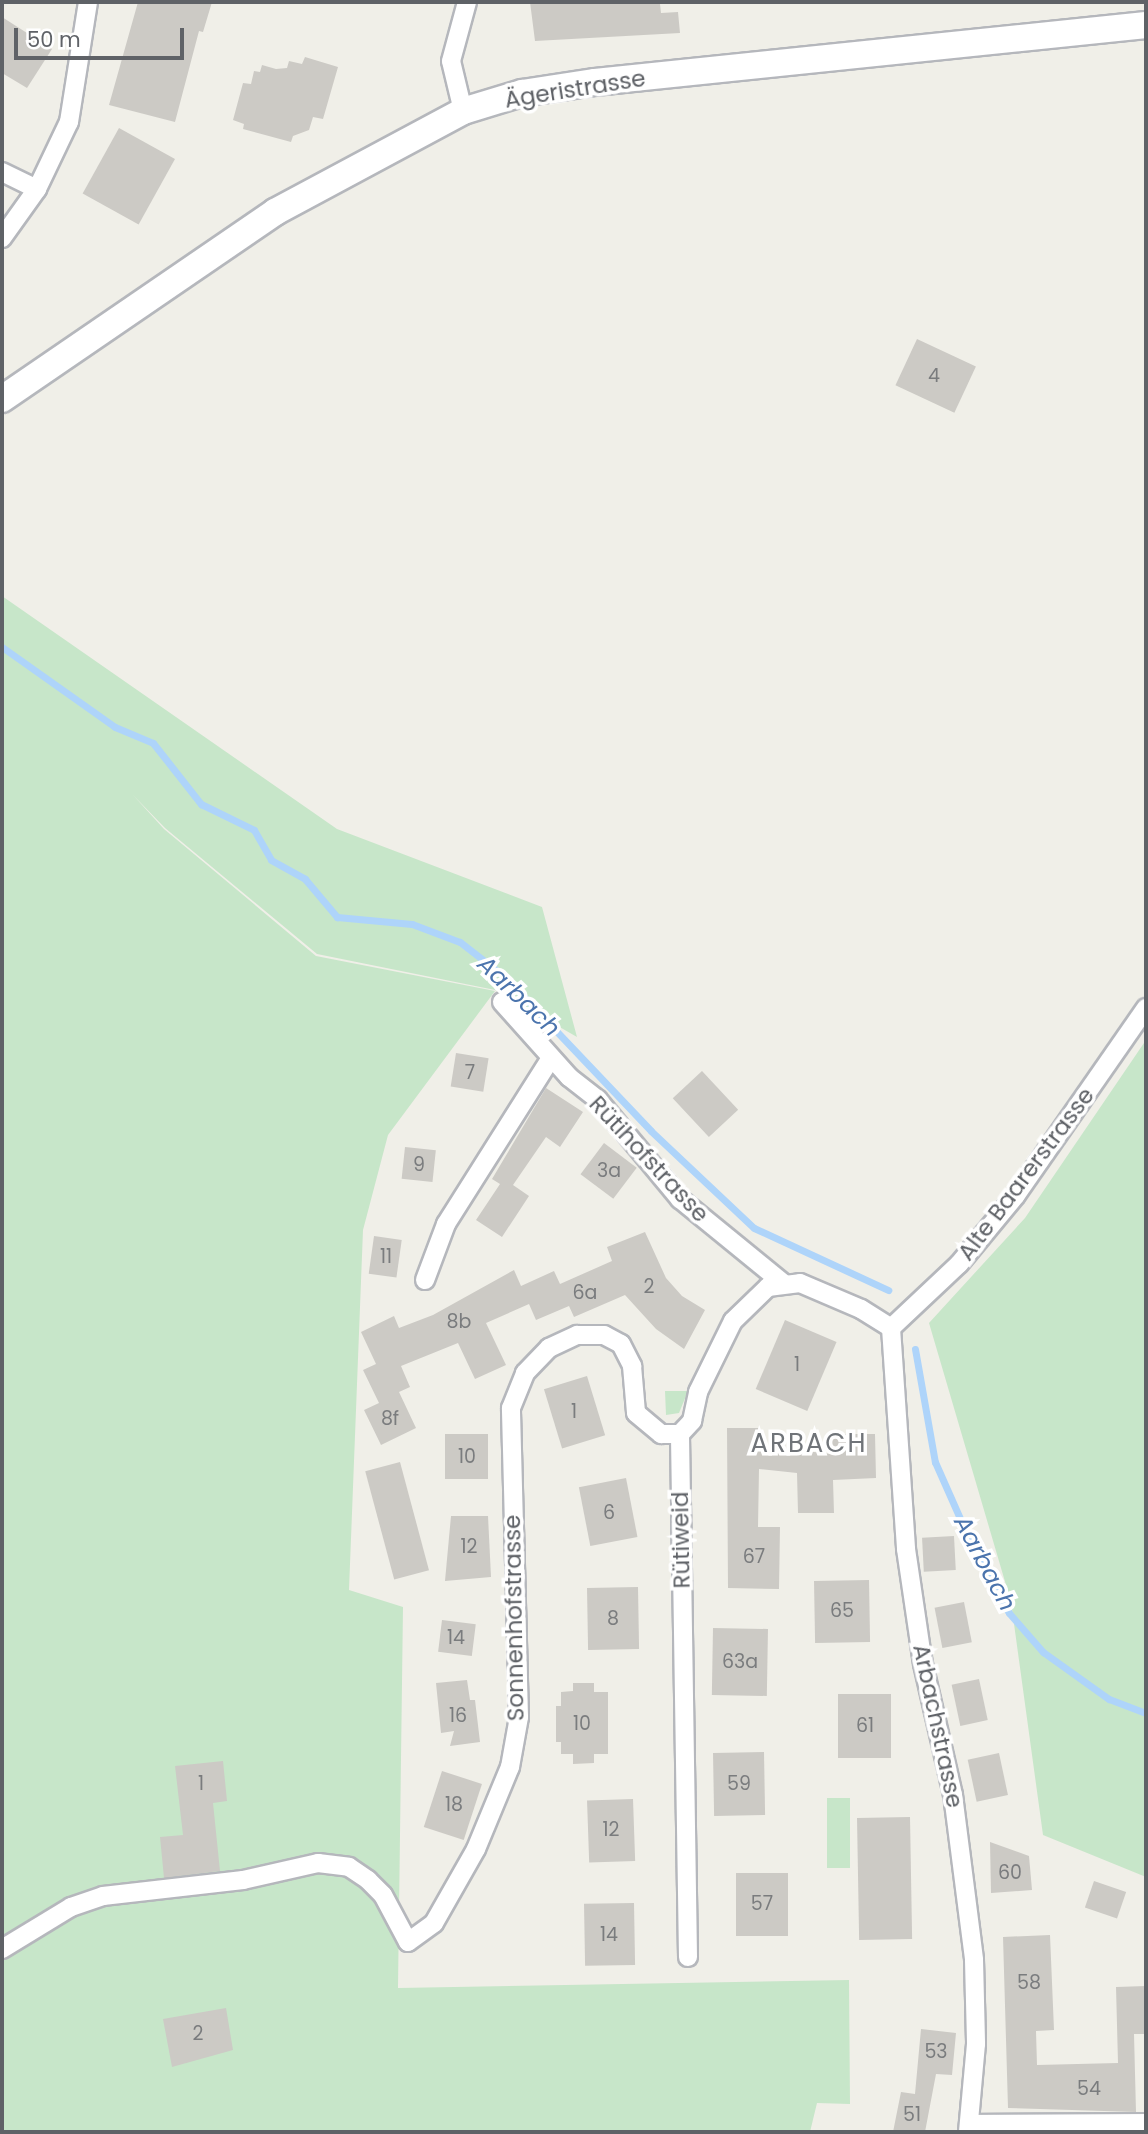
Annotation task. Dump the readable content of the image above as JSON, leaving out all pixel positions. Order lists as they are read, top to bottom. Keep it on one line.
{"streets":{"main road":["Ägeristrasse"],"street":["Rütihofstrasse","Alte Baarerstrasse","Rütiweid","Sonnenhofstrasse","Arbachstrasse"]},"crossings":[["Rütihofstrasse","Rütiweid"],["Alte Baarerstrasse","Arbachstrasse"],["Rütiweid","Sonnenhofstrasse"]],"districts":["ARBACH"],"water":["Aarbach"],"house_numbers":["4","7","9","3a","11","2","6a","8b","1","1","8f","10","6","12","67","65","8","14","63a","16","10","61","1","59","18","12","60","57","14","58","2","53","54","51"],"scale_bar":"50 m"}
